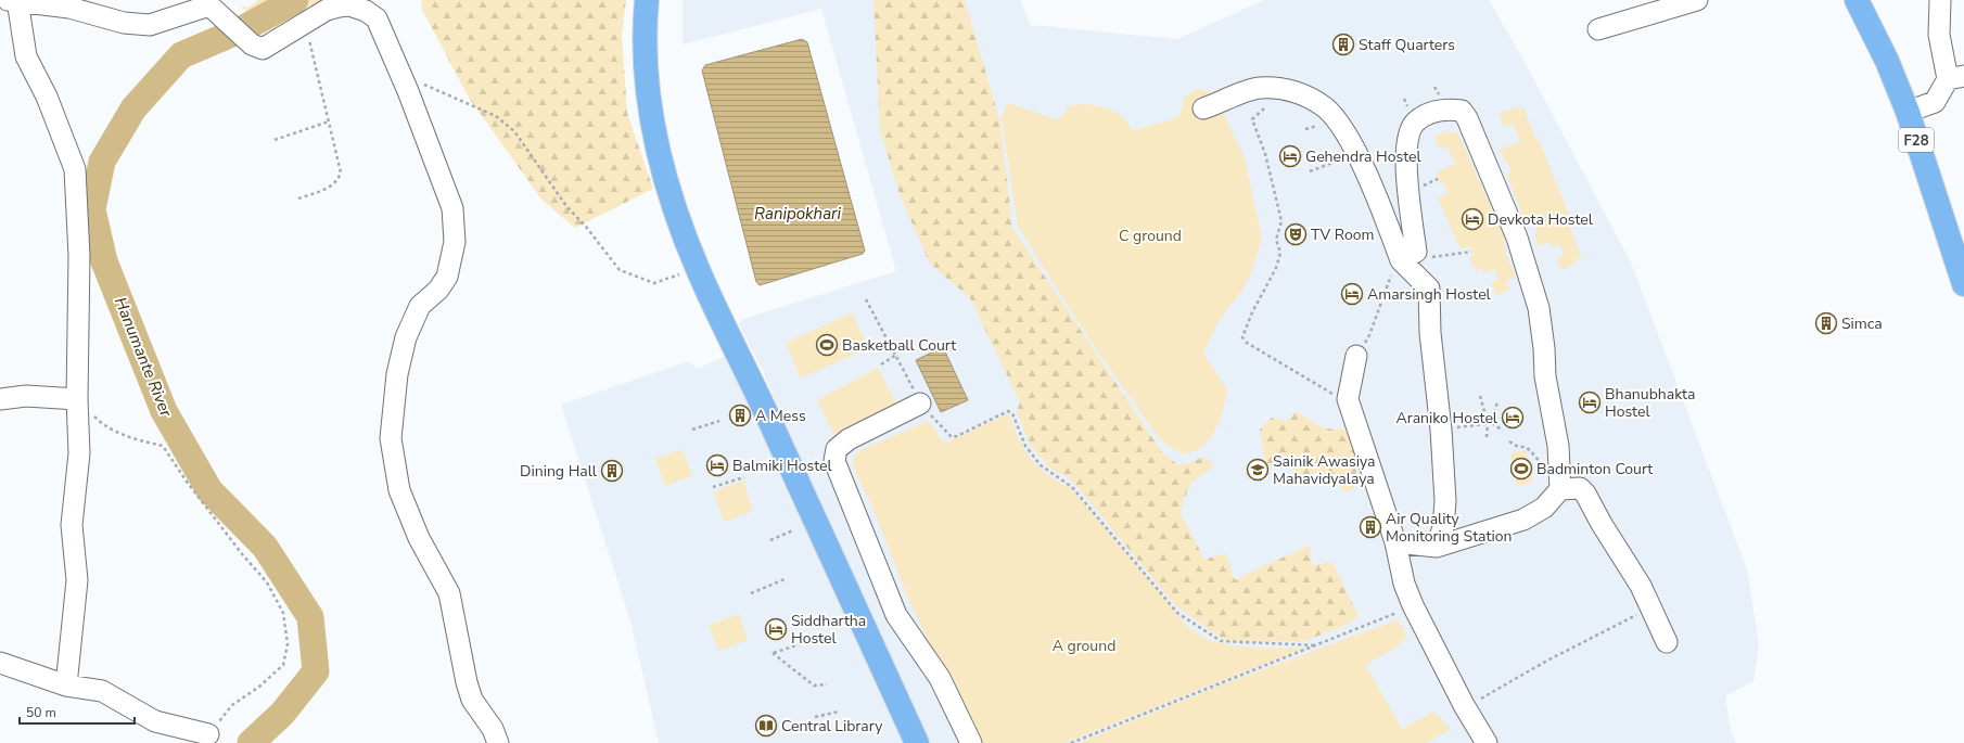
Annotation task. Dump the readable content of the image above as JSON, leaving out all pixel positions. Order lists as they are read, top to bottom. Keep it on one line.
{"streets":{"main road":["F28"]},"water":["Ranipokhari","Hanumante River"],"parks":["C ground","A ground"],"places":{"building":["Staff Quarters","Simca","A Mess","Dining Hall","Air Quality Monitoring Station"],"hotel":["Gehendra Hostel","Devkota Hostel","Amarsingh Hostel","Bhanubhakta Hostel","Araniko Hostel","Balmiki Hostel","Siddhartha Hostel"],"theatre":["TV Room"],"sports":["Basketball Court","Badminton Court"],"school or university":["Sainik Awasiya Mahavidyalaya"],"library":["Central Library"]},"scale_bar":"50 m"}
